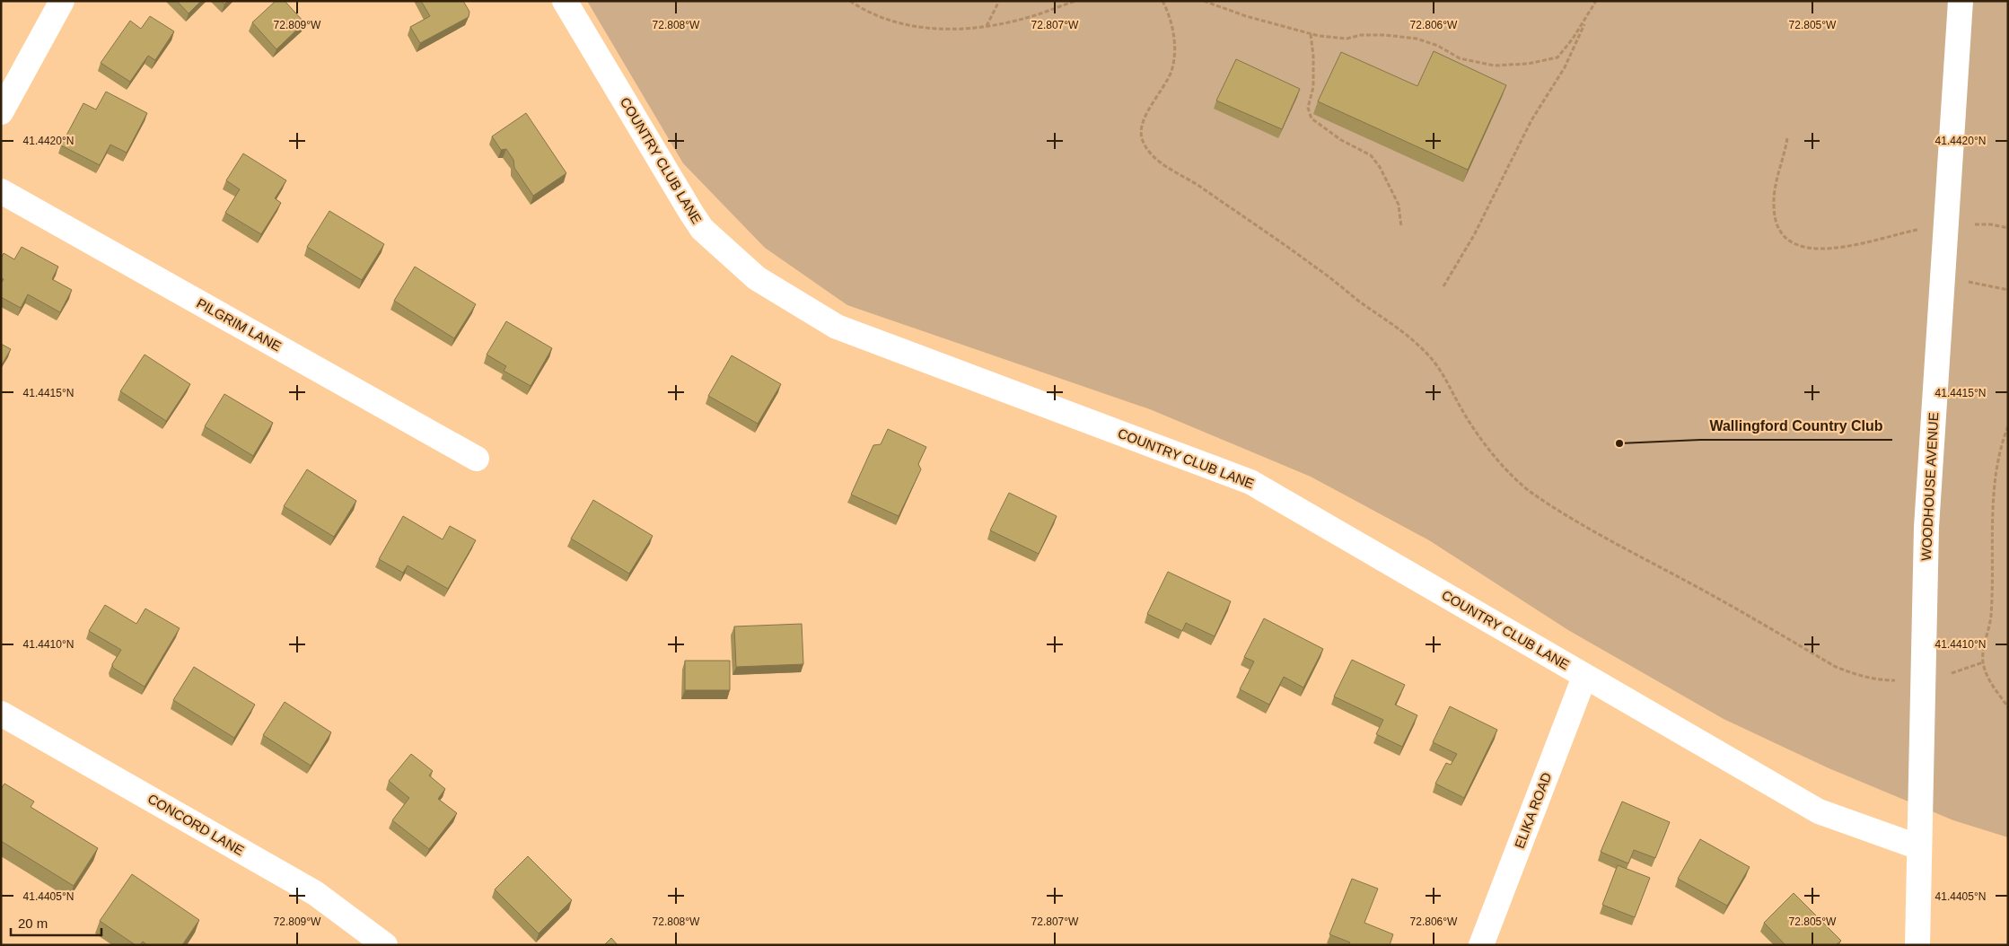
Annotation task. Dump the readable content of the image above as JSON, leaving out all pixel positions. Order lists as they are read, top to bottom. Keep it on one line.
{"streets":{"street":["COUNTRY CLUB LANE","PILGRIM LANE","WOODHOUSE AVENUE","ELIKA ROAD","CONCORD LANE"]},"crossings":[["COUNTRY CLUB LANE","WOODHOUSE AVENUE"],["COUNTRY CLUB LANE","ELIKA ROAD"]],"places":["Wallingford Country Club"],"scale_bar":"20 m","coordinates":["72.809°W","72.808°W","72.807°W","72.806°W","72.805°W","41.4420°N","41.4415°N","41.4410°N","41.4405°N"]}
